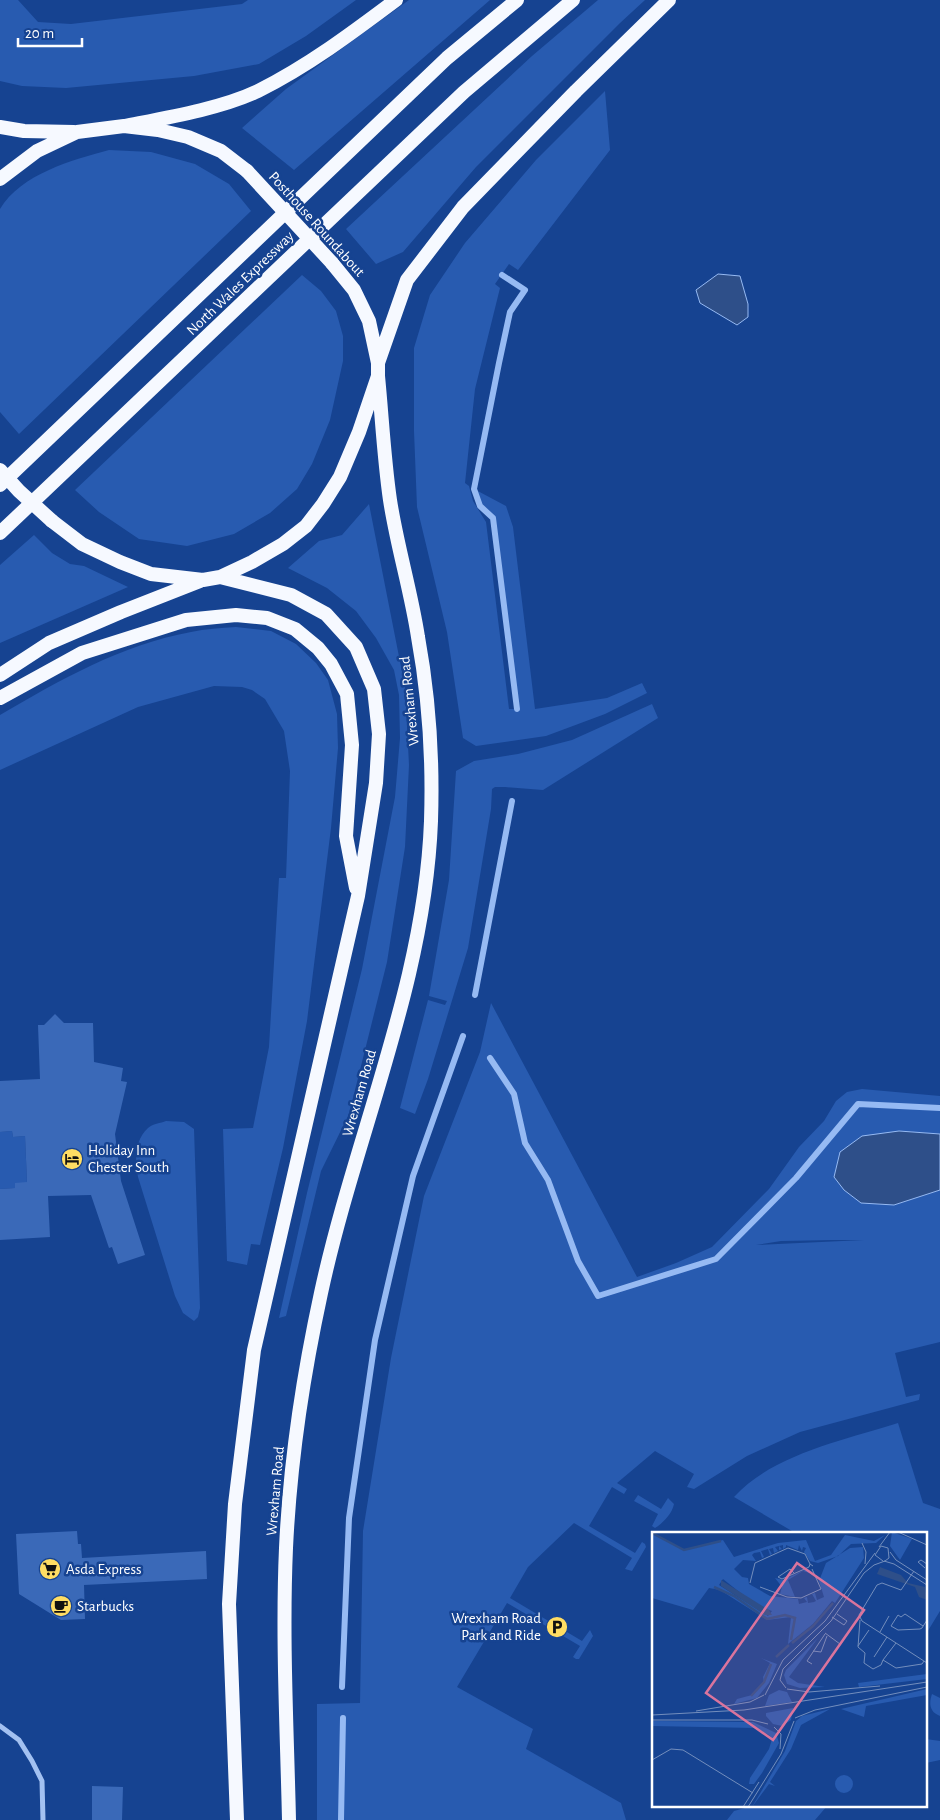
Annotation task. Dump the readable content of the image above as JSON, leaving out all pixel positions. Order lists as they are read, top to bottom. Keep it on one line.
{"streets":{"highway":["Posthouse Roundabout","North Wales Expressway","Wrexham Road"]},"crossings":[["Posthouse Roundabout","Wrexham Road"]],"places":{"hotel":["Holiday Inn Chester South"],"supermarket":["Asda Express"],"cafe":["Starbucks"],"parking":["Wrexham Road Park and Ride"]},"scale_bar":"20 m"}
